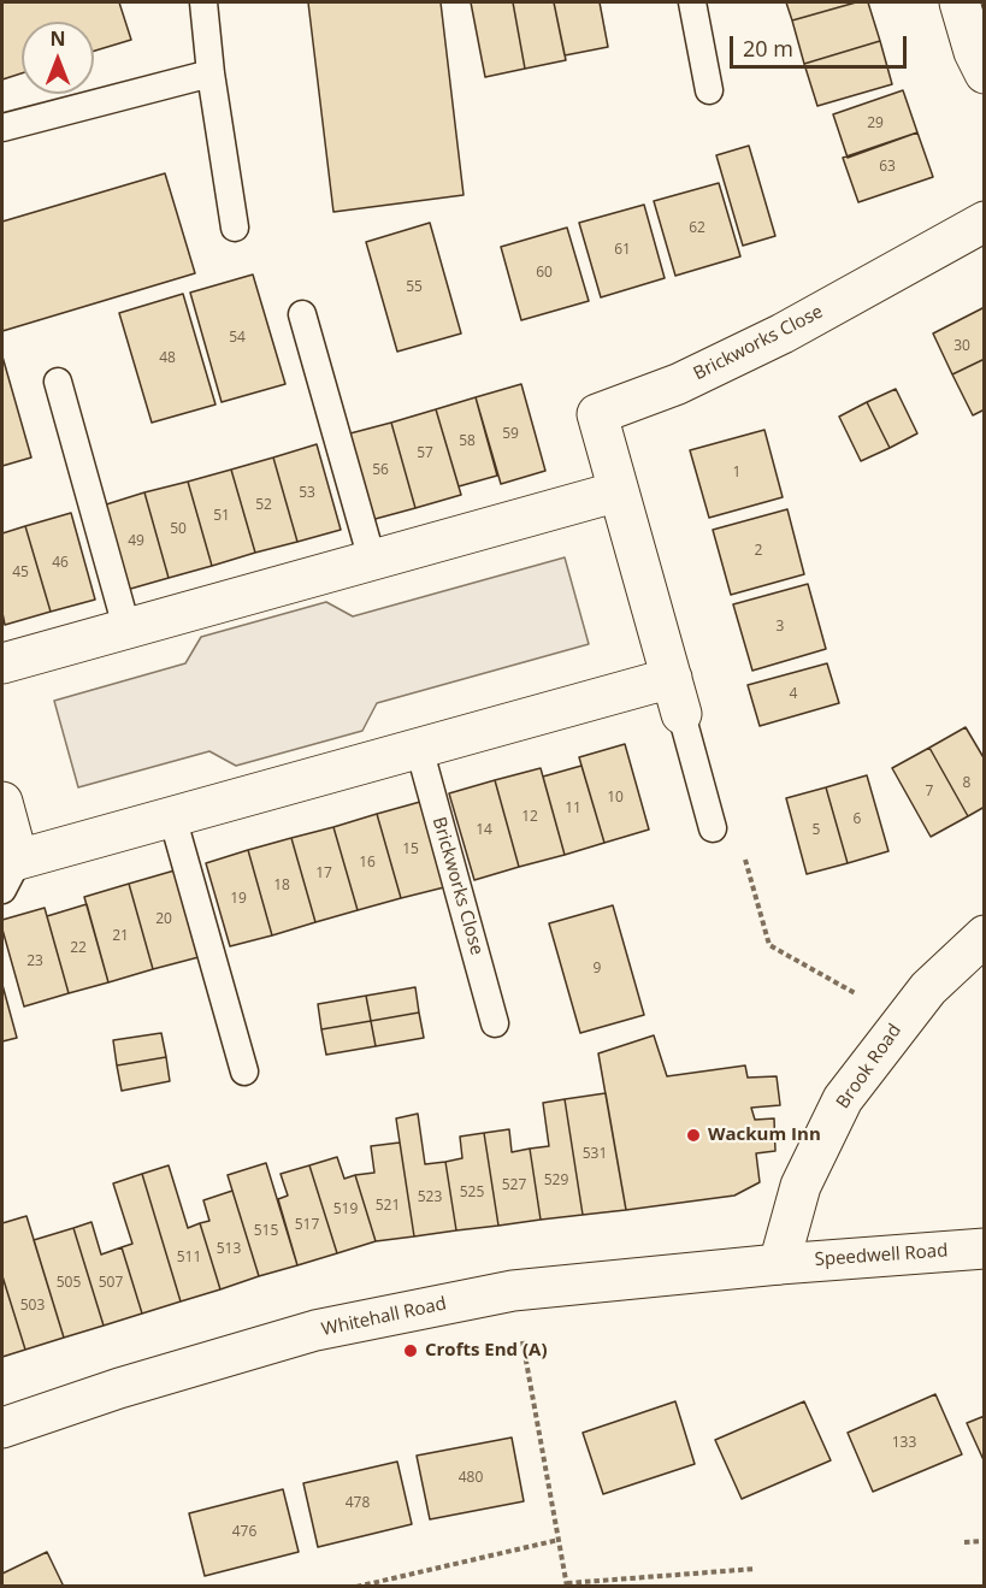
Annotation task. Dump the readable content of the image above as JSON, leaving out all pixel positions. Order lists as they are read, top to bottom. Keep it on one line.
{"streets":{"street":["Brickworks Close","Brook Road","Speedwell Road","Whitehall Road"]},"crossings":[["Brook Road","Speedwell Road"],["Brook Road","Whitehall Road"],["Speedwell Road","Whitehall Road"]],"places":["Wackum Inn","Crofts End (A)"],"house_numbers":["29","63","62","61","60","55","54","30","48","59","58","57","56","1","53","52","51","50","49","2","46","45","3","4","8","7","10","11","12","6","14","5","15","16","17","18","19","20","21","22","23","9","531","529","527","525","523","521","519","517","515","513","511","505","507","503","133","480","478","476"],"scale_bar":"20 m","north":"top"}
